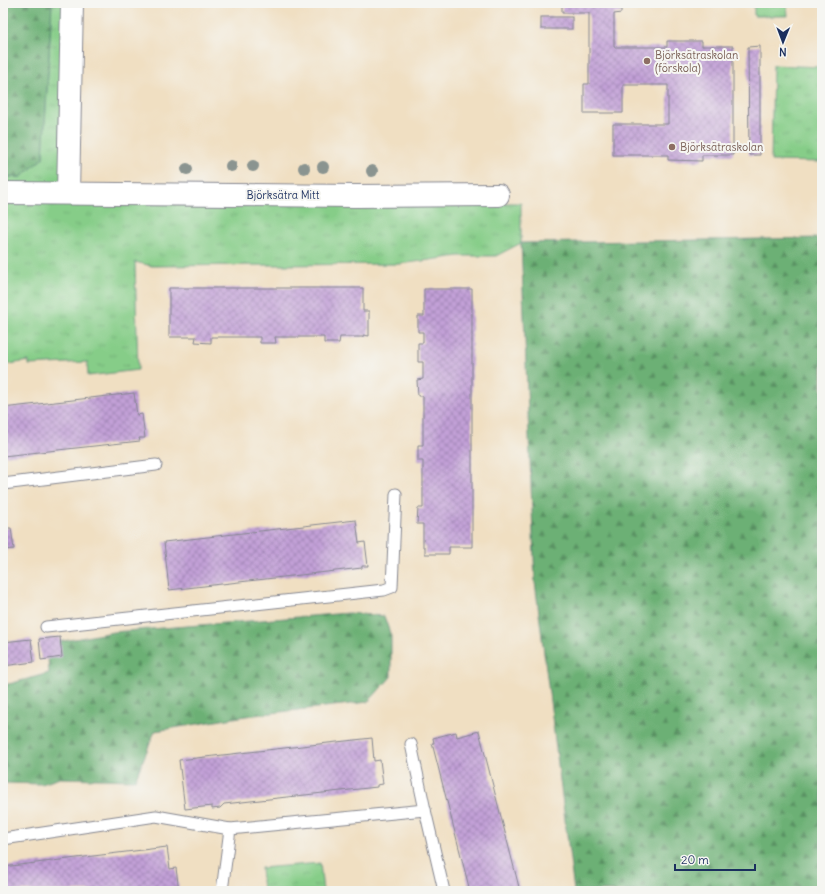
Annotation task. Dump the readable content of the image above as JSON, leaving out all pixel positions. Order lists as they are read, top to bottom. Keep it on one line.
{"streets":{"street":["Björksätra Mitt"]},"places":["Björksätraskolan (förskola)","Björksätraskolan"],"scale_bar":"20 m","north":"bottom"}
